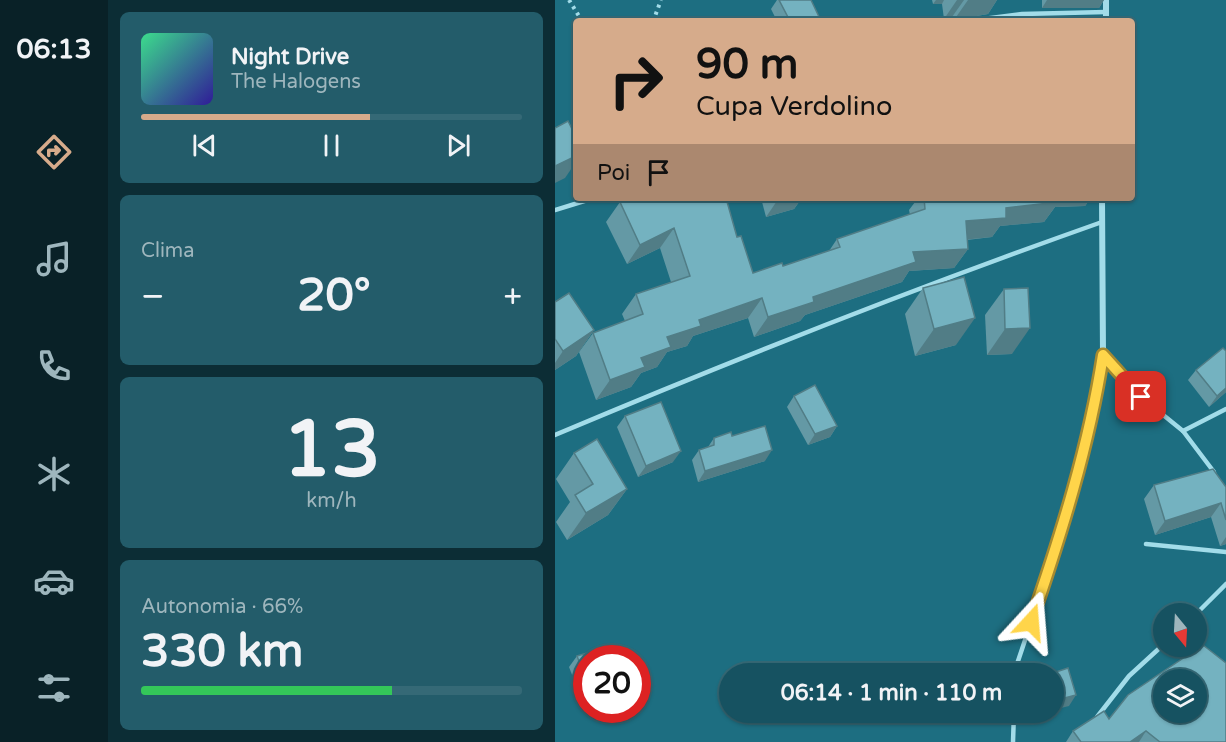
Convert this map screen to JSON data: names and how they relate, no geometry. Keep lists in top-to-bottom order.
{
  "north": "bottom",
  "page": {
    "tabs": "06:13",
    "turn": ["90 m", "Cupa Verdolino"],
    "song": ["Night Drive", "The Halogens"],
    "then": "Poi",
    "tile": [
      "Clima",
      ["13", "km/h"],
      ["Autonomia · 66%", "330 km"]
    ],
    "heat": ["−", "20°", "+"],
    "limit": "20",
    "trip": "06:14 · 1 min · 110 m"
  }
}
